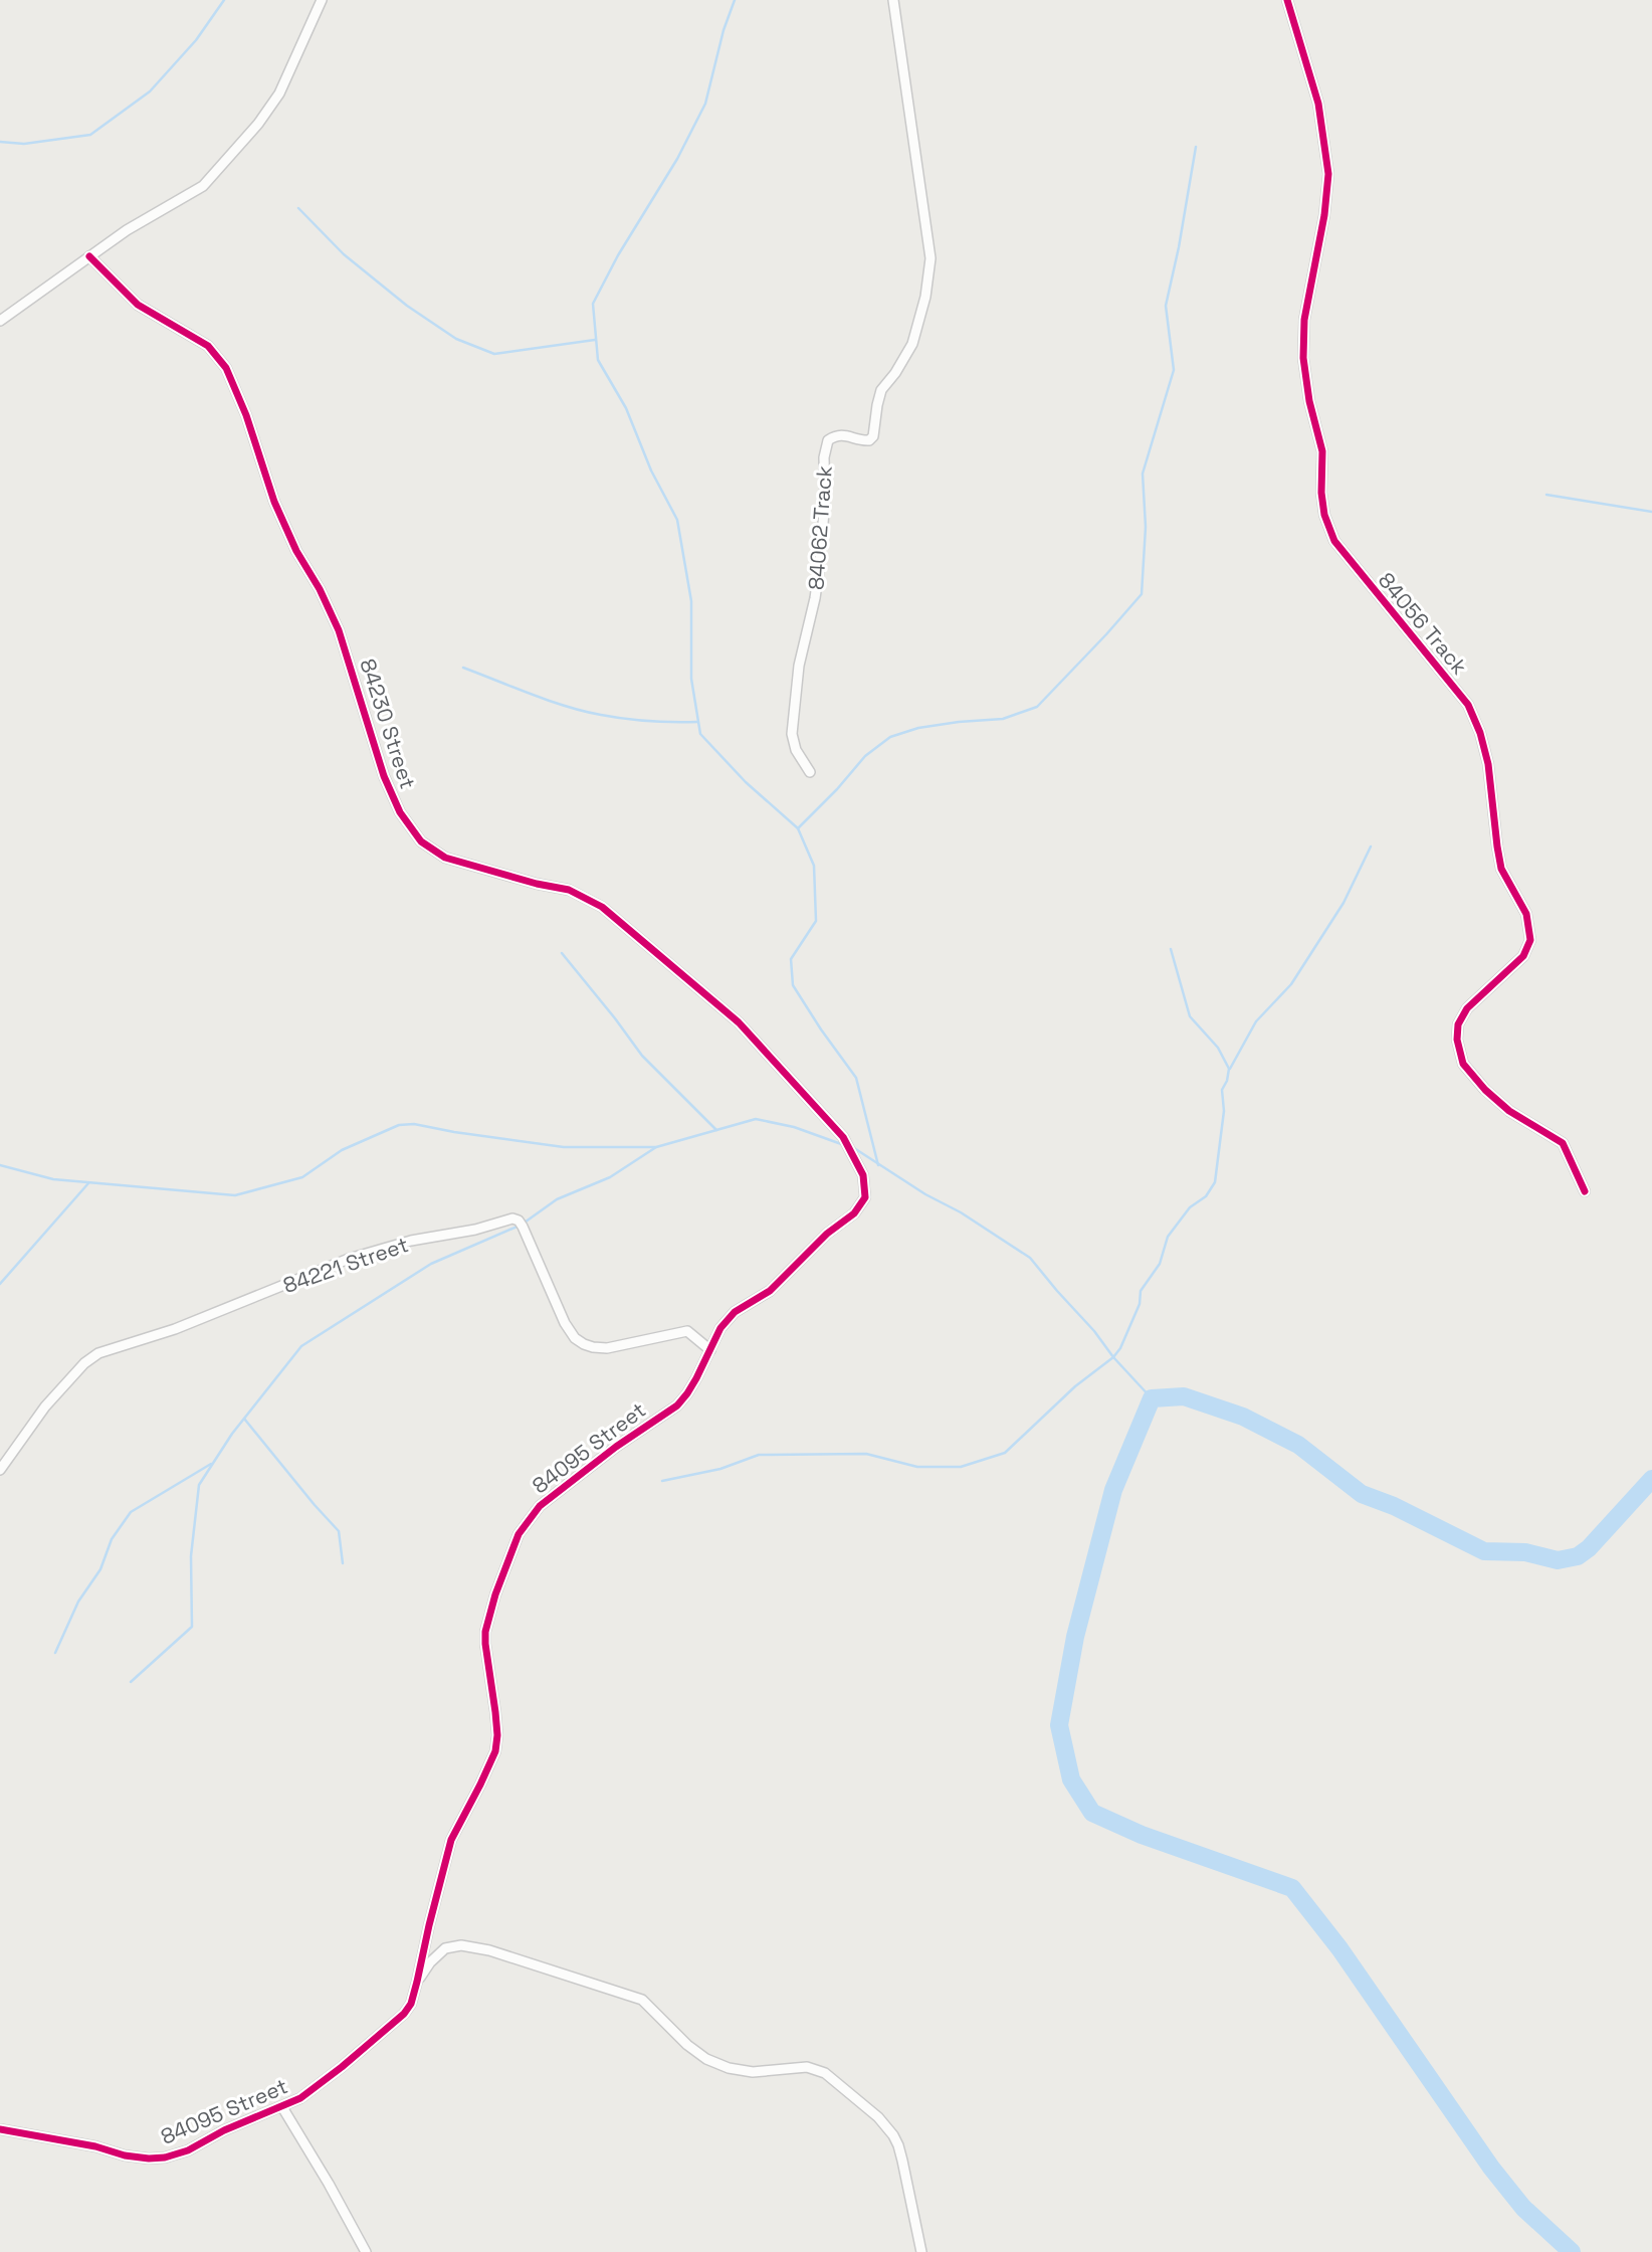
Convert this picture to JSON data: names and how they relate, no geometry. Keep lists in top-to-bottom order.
{
  "streets": {
    "street": [
      "84062 Track",
      "84056 Track",
      "84230 Street",
      "84221 Street",
      "84095 Street"
    ]
  },
  "crossings": [
    ["84230 Street", "84095 Street"],
    ["84221 Street", "84095 Street"]
  ]
}
